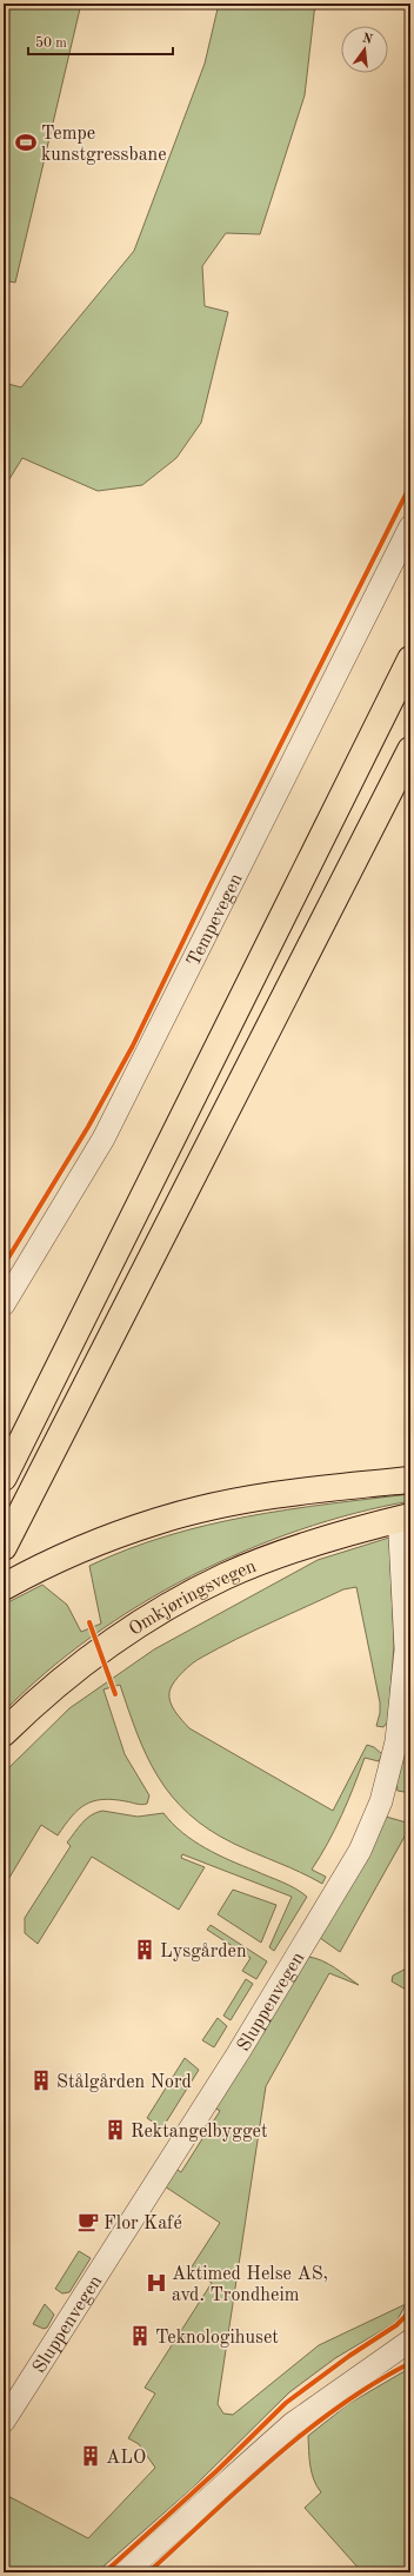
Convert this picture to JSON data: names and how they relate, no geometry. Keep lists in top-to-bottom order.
{
  "streets": {
    "main road": ["Omkjøringsvegen"],
    "street": ["Tempevegen", "Sluppenvegen"]
  },
  "crossings": [
    ["Omkjøringsvegen", "Sluppenvegen"]
  ],
  "places": {
    "sports": ["Tempe kunstgressbane"],
    "building": [
      "Lysgården",
      "Stålgården Nord",
      "Rektangelbygget",
      "Teknologihuset",
      "ALO"
    ],
    "cafe": ["Flor Kafé"],
    "hospital": ["Aktimed Helse AS, avd. Trondheim"]
  },
  "scale_bar": "50 m",
  "north": "top"
}
